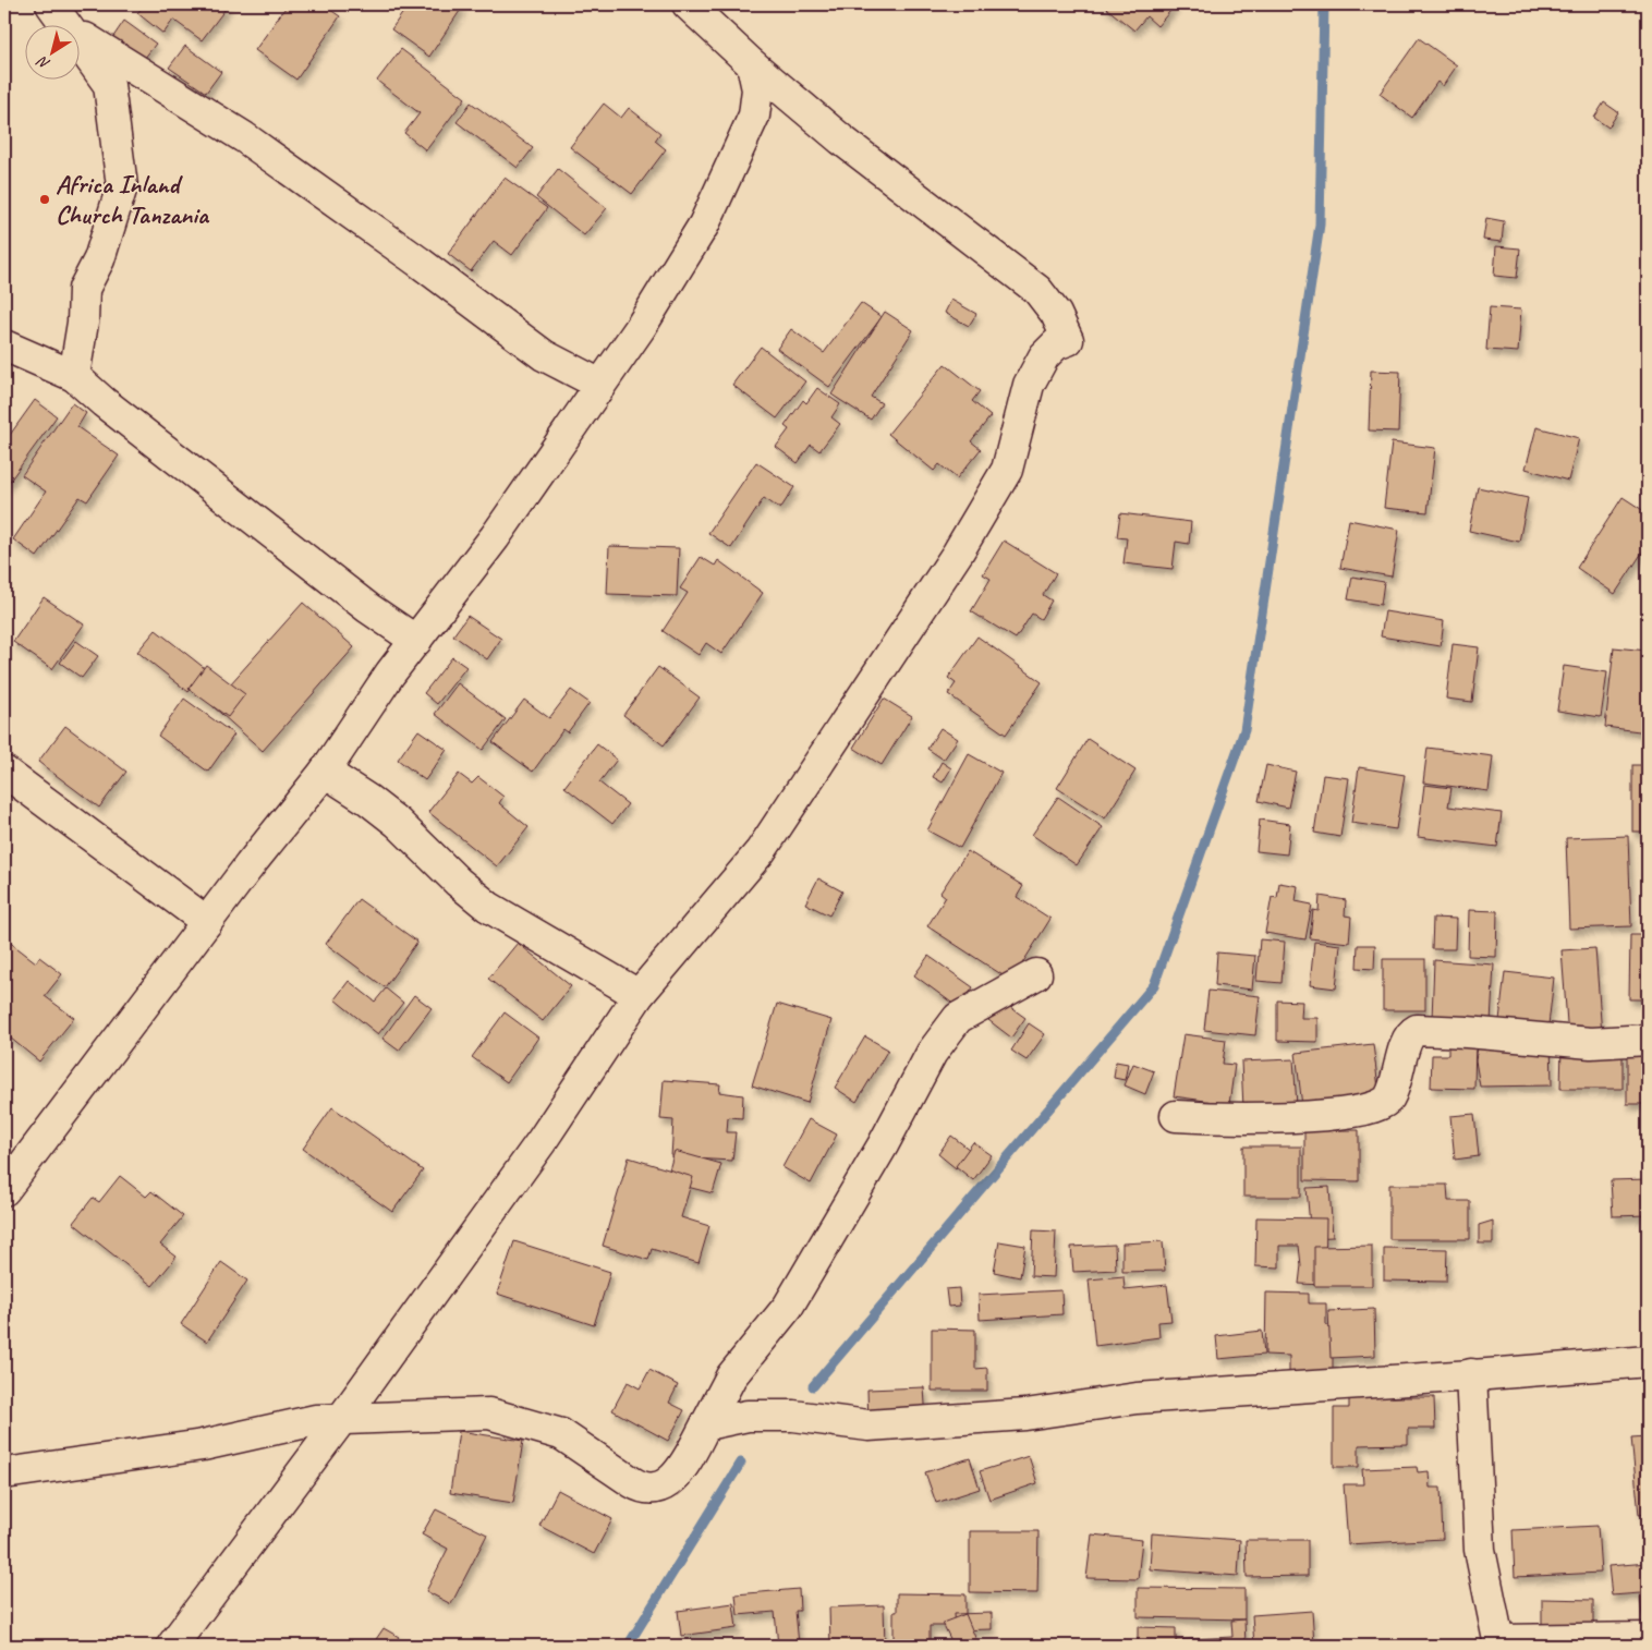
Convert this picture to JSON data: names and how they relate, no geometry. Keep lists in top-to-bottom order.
{
  "places": ["Africa Inland Church Tanzania"],
  "north": "bottom left"
}
